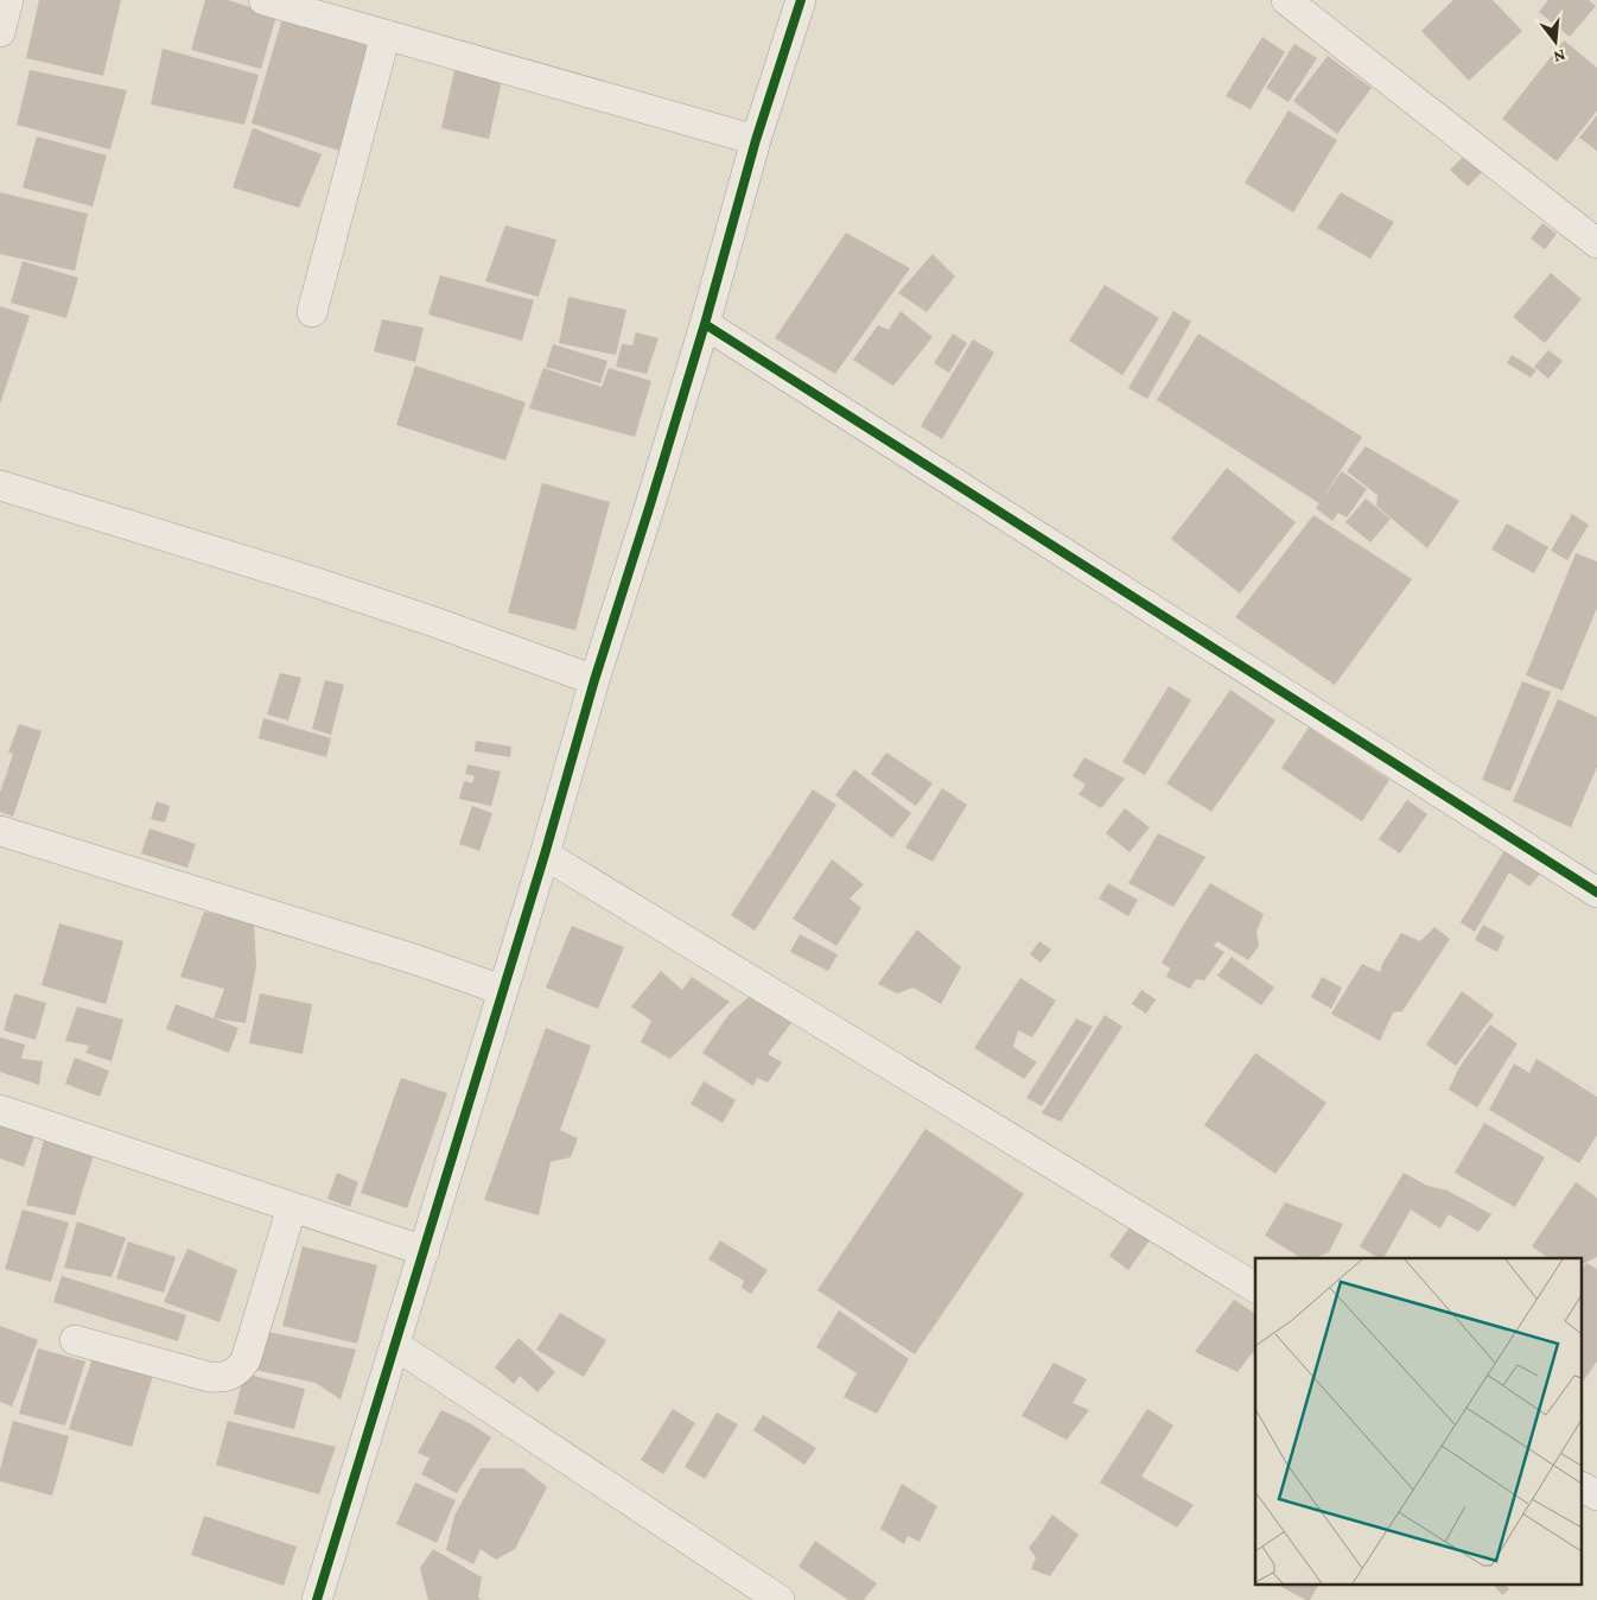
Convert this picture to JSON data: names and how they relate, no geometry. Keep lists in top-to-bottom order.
{
  "north": "bottom"
}
